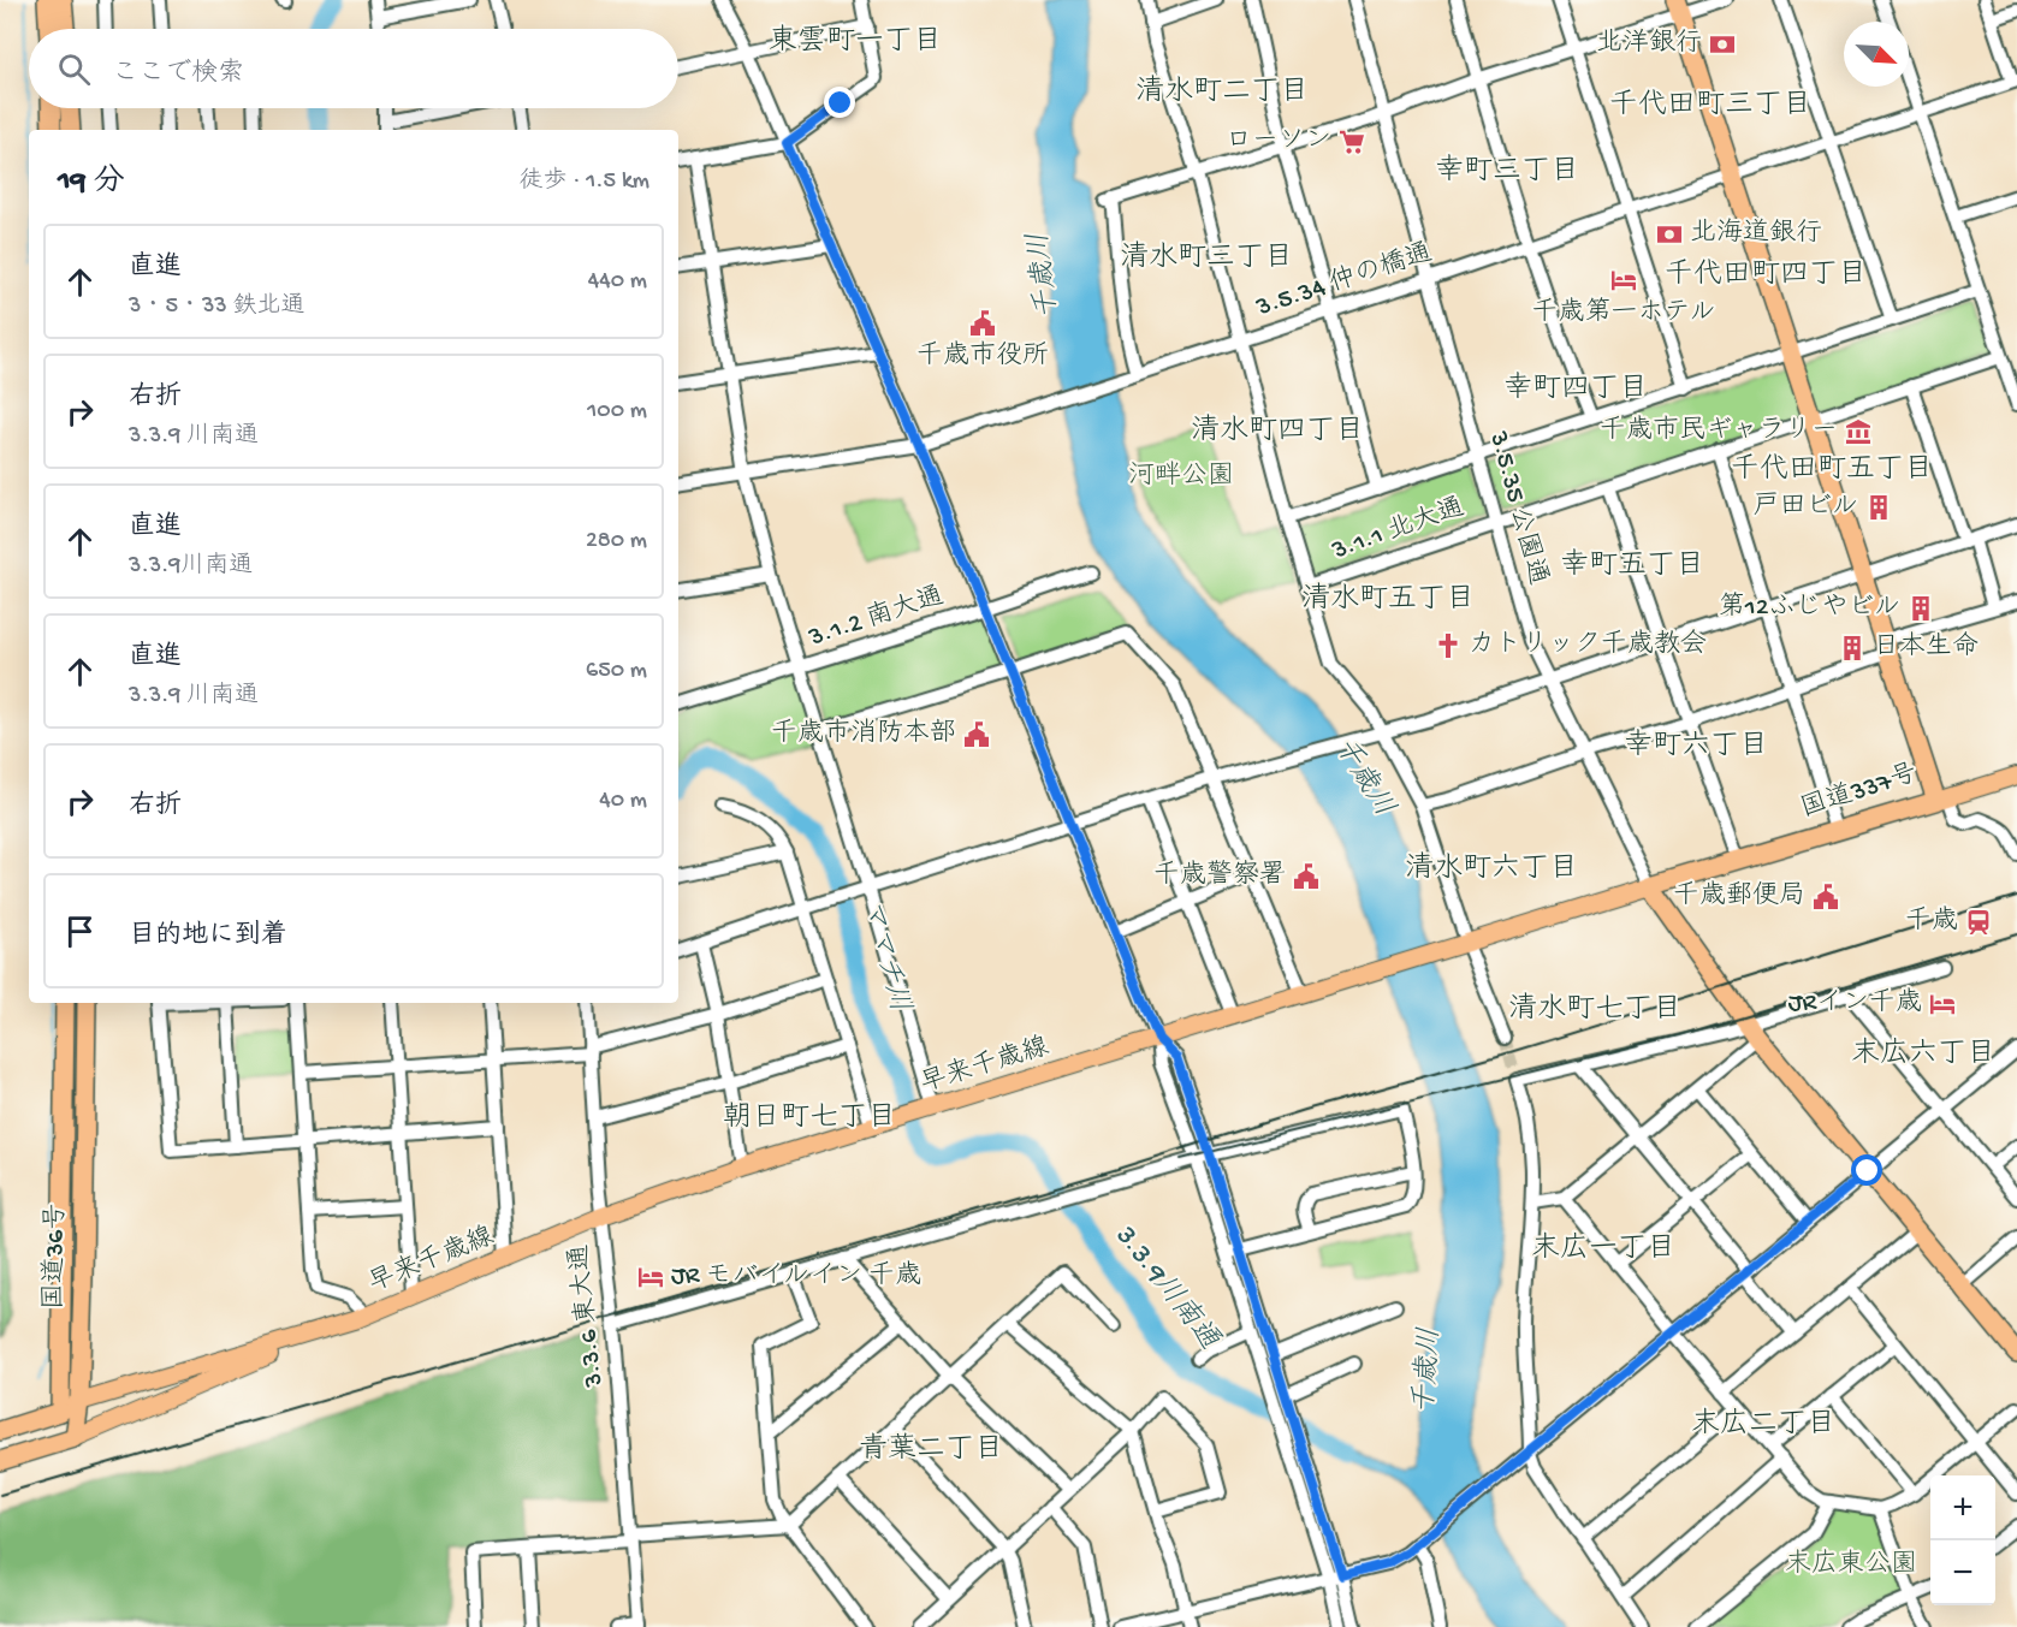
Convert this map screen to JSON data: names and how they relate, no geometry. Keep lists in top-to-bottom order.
{
  "streets": {
    "highway": ["国道337号", "国道36号"],
    "main road": ["早来千歳線"],
    "street": [
      "3.5.34 仲の橋通",
      "3.5.35 公園通",
      "3.1.1 北大通",
      "3.1.2 南大通",
      "3.3.6 東大通"
    ]
  },
  "crossings": [
    ["3.5.34 仲の橋通", "3.5.35 公園通"],
    ["3.5.34 仲の橋通", "国道337号"],
    ["3.5.35 公園通", "3.1.1 北大通"],
    ["3.5.35 公園通", "国道337号"],
    ["3.5.35 公園通", "早来千歳線"],
    ["3.1.1 北大通", "国道337号"],
    ["国道337号", "早来千歳線"],
    ["早来千歳線", "国道36号"],
    ["早来千歳線", "3.3.6 東大通"]
  ],
  "districts": [
    "東雲町一丁目",
    "清水町二丁目",
    "千代田町三丁目",
    "幸町三丁目",
    "清水町三丁目",
    "千代田町四丁目",
    "幸町四丁目",
    "清水町四丁目",
    "千代田町五丁目",
    "幸町五丁目",
    "清水町五丁目",
    "幸町六丁目",
    "清水町六丁目",
    "清水町七丁目",
    "末広六丁目",
    "朝日町七丁目",
    "末広一丁目",
    "末広二丁目",
    "青葉二丁目"
  ],
  "water": ["千歳川", "ママチ川", "3.3.9川南通"],
  "parks": ["河畔公園", "末広東公園"],
  "places": {
    "bank": ["北洋銀行", "北海道銀行"],
    "supermarket": ["ローソン"],
    "hotel": ["千歳第一ホテル", "JRイン千歳", "JR モバイルイン 千歳"],
    "public building": [
      "千歳市役所",
      "千歳市消防本部",
      "千歳警察署",
      "千歳郵便局"
    ],
    "museum": ["千歳市民ギャラリー"],
    "building": ["戸田ビル", "第12ふじやビル", "日本生命"],
    "church": ["カトリック千歳教会"],
    "station": ["千歳"]
  },
  "north": "bottom right",
  "page": {
    "search": "ここで検索",
    "heading": ["19 分", "徒歩 · 1.5 km"],
    "list": [
      ["直進", "3・5・33 鉄北通", "440 m"],
      ["右折", "3.3.9 川南通", "100 m"],
      ["直進", "3.3.9川南通", "280 m"],
      ["直進", "3.3.9 川南通", "650 m"],
      ["右折", "40 m"],
      "目的地に到着"
    ],
    "map_buttons": ["+", "−"]
  }
}
